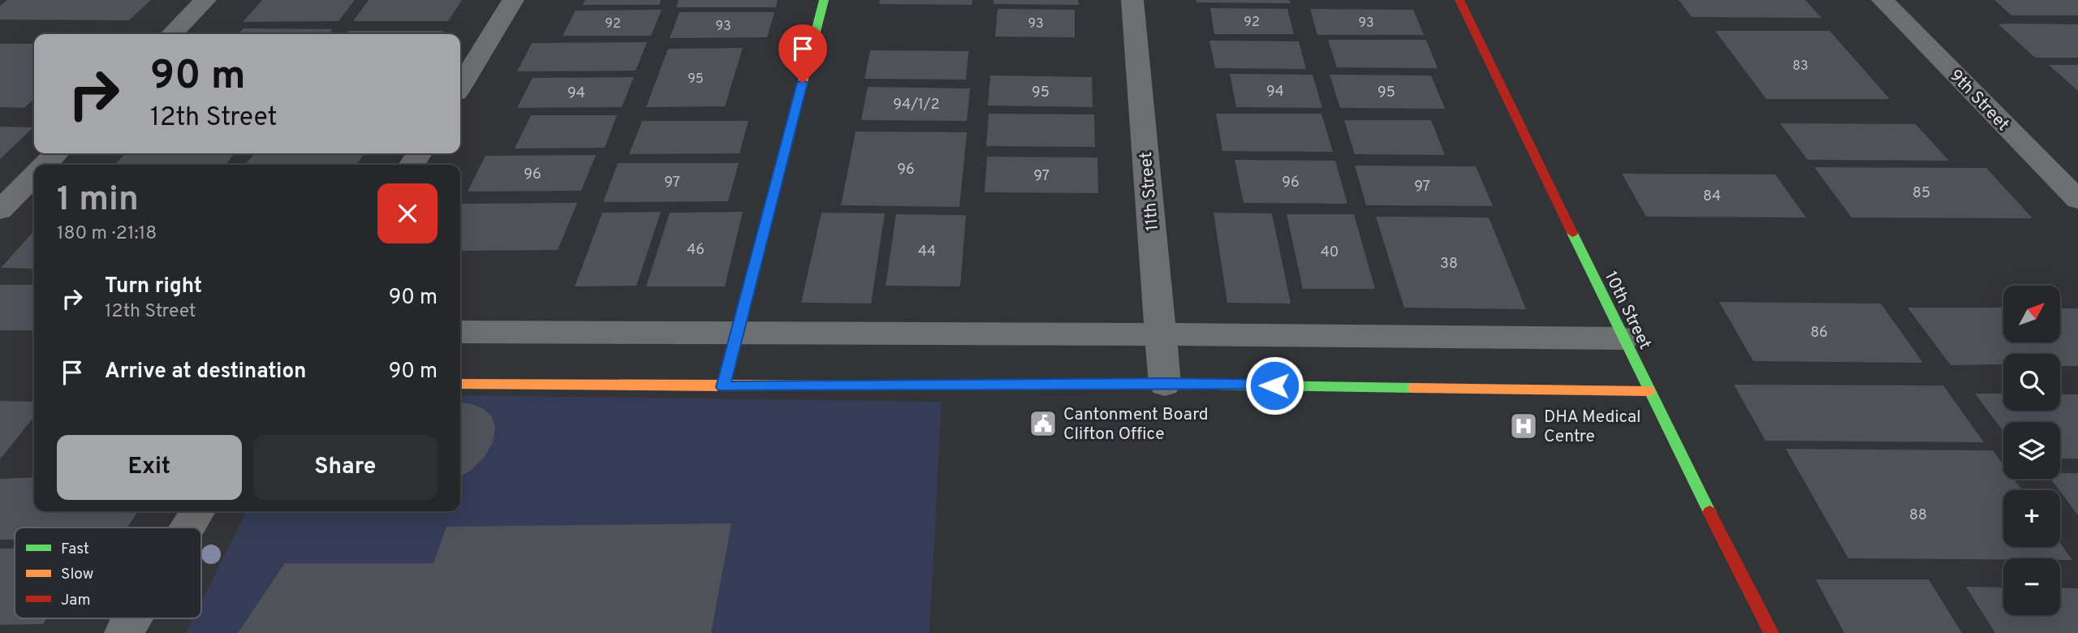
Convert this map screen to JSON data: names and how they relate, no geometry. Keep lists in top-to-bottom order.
{
  "streets": {
    "street": ["9th Street", "11th Street", "10th Street"]
  },
  "places": {
    "public building": ["Cantonment Board Clifton Office"],
    "hospital": ["DHA Medical Centre"]
  },
  "house_numbers": [
    "92",
    "93",
    "92",
    "93",
    "93",
    "83",
    "95",
    "94",
    "95",
    "95",
    "94",
    "94/1/2",
    "96",
    "96",
    "97",
    "97",
    "96",
    "97",
    "85",
    "84",
    "46",
    "44",
    "40",
    "38",
    "86",
    "88"
  ],
  "legend": ["Fast", "Slow", "Jam"],
  "north": "top right",
  "page": {
    "turn": ["90 m", "12th Street"],
    "heading": ["1 min", "180 m · 21:18"],
    "list": [
      {
        "name": "Turn right",
        "note": "12th Street",
        "value": "90 m"
      },
      {
        "name": "Arrive at destination",
        "value": "90 m"
      }
    ],
    "map_buttons": ["+", "−"],
    "buttons": ["Exit", "Share"]
  }
}
